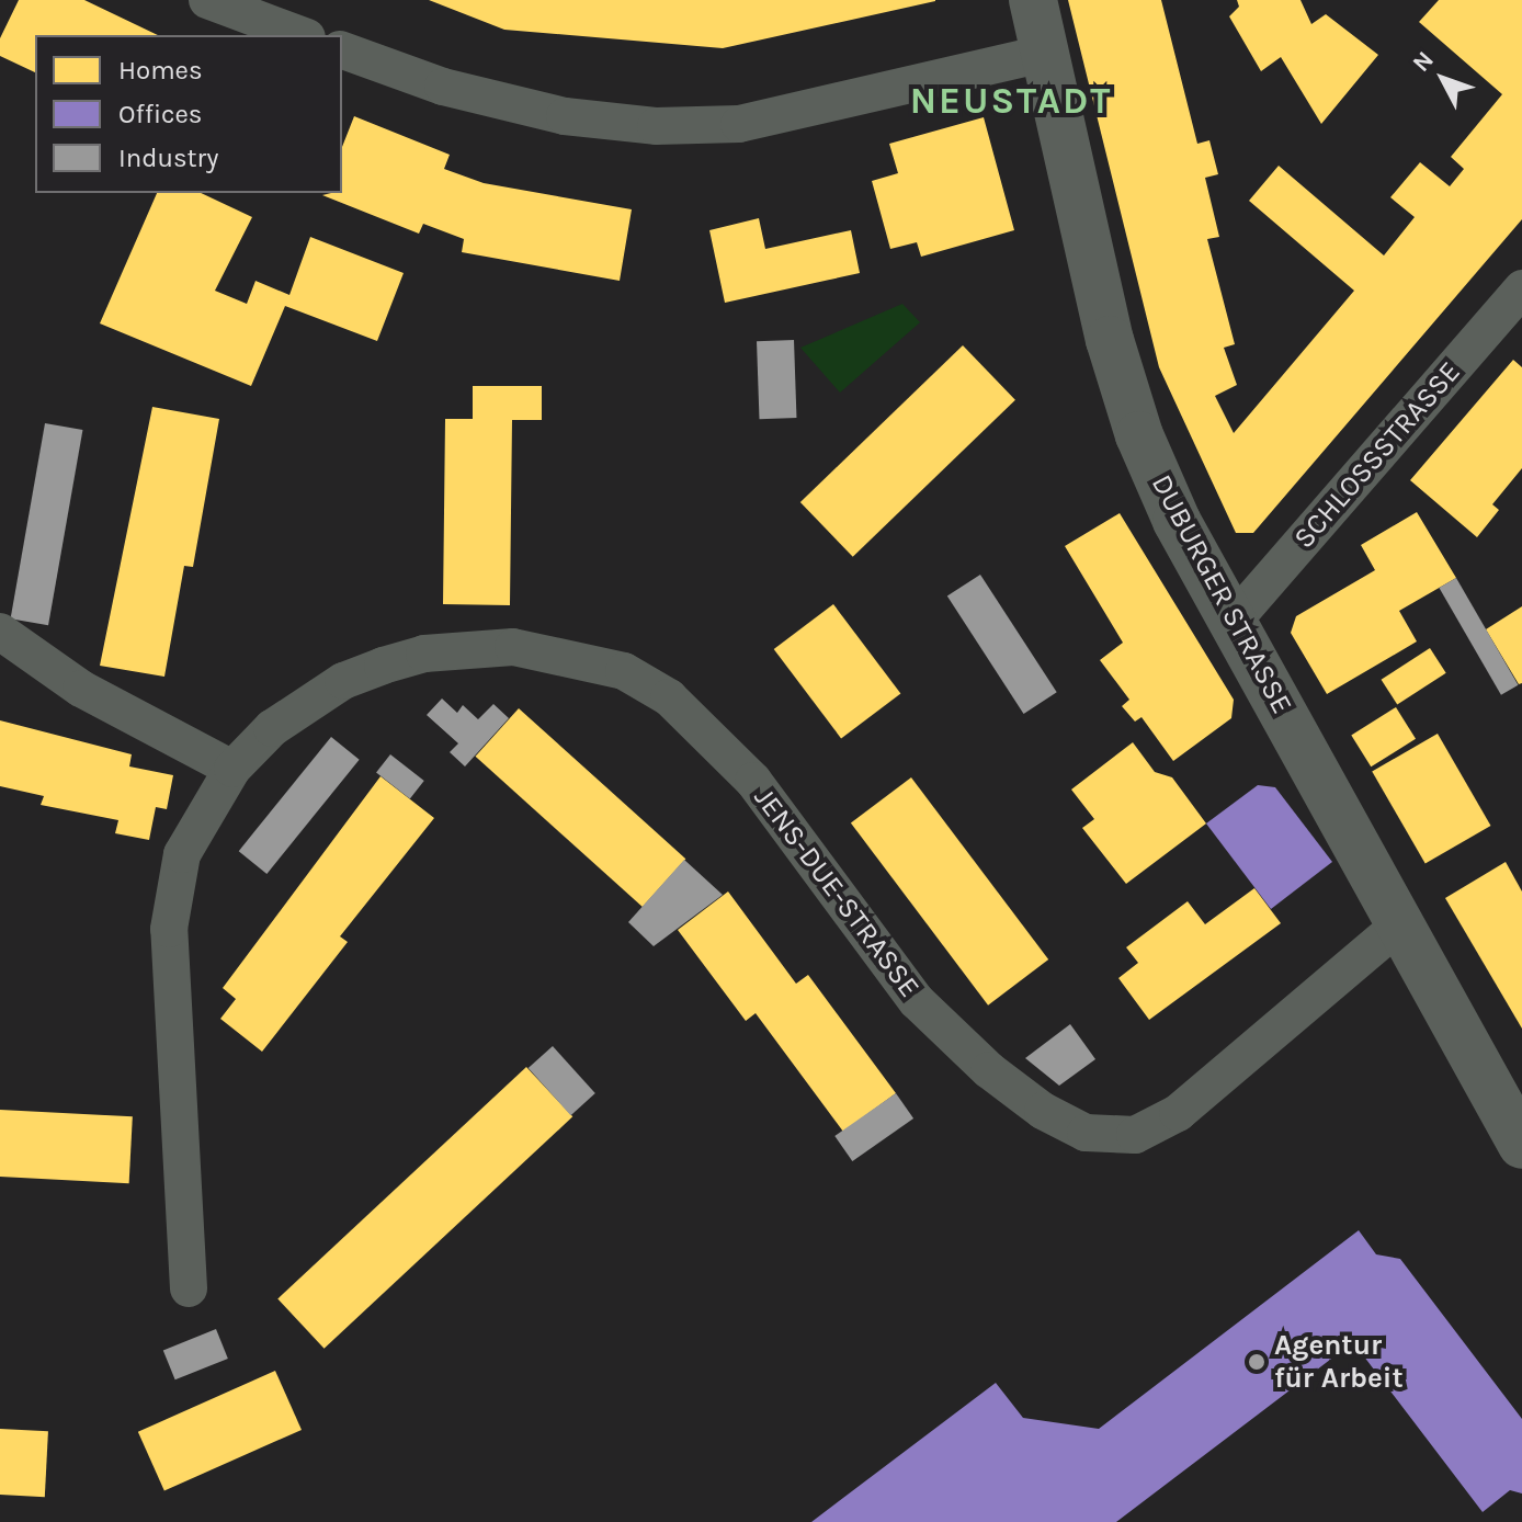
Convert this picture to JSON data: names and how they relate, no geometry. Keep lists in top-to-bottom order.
{
  "streets": {
    "street": ["SCHLOSSSTRASSE", "DUBURGER STRASSE", "JENS-DUE-STRASSE"]
  },
  "crossings": [
    ["SCHLOSSSTRASSE", "DUBURGER STRASSE"],
    ["DUBURGER STRASSE", "JENS-DUE-STRASSE"]
  ],
  "districts": ["NEUSTADT"],
  "places": ["Agentur für Arbeit"],
  "legend": ["Homes", "Offices", "Industry"],
  "north": "top left"
}
